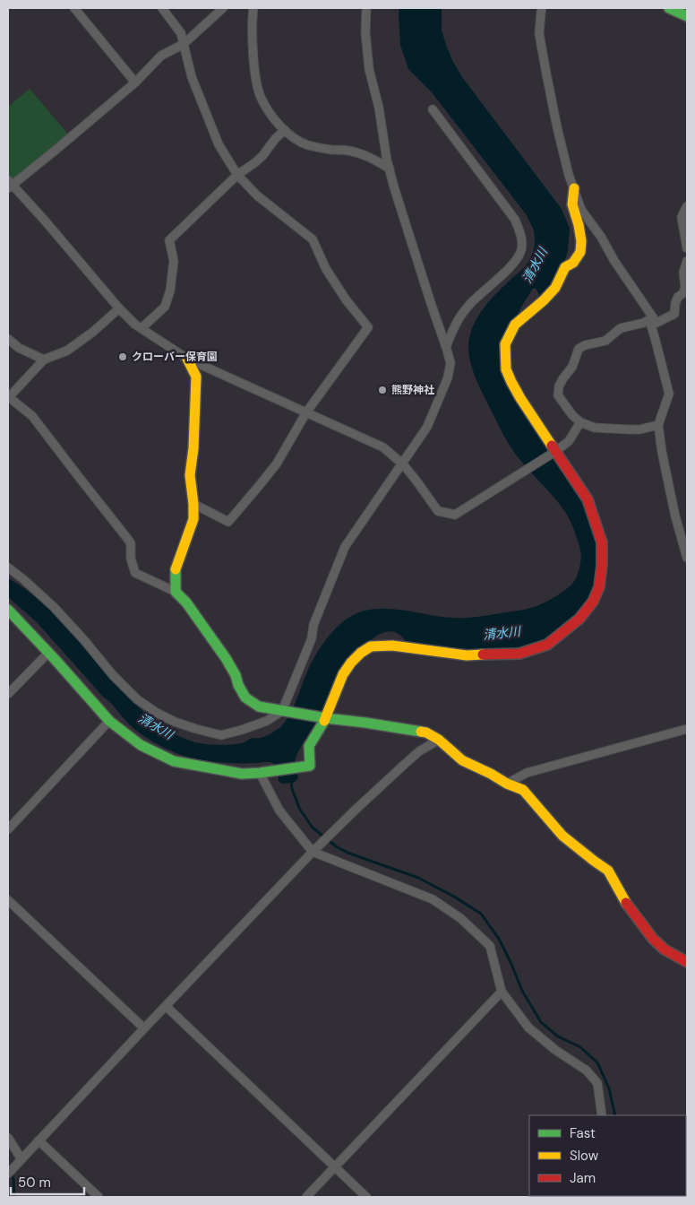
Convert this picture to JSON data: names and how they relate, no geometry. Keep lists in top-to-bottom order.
{
  "water": ["清水川"],
  "places": ["クローバー保育園", "熊野神社"],
  "legend": ["Fast", "Slow", "Jam"],
  "scale_bar": "50 m"
}
